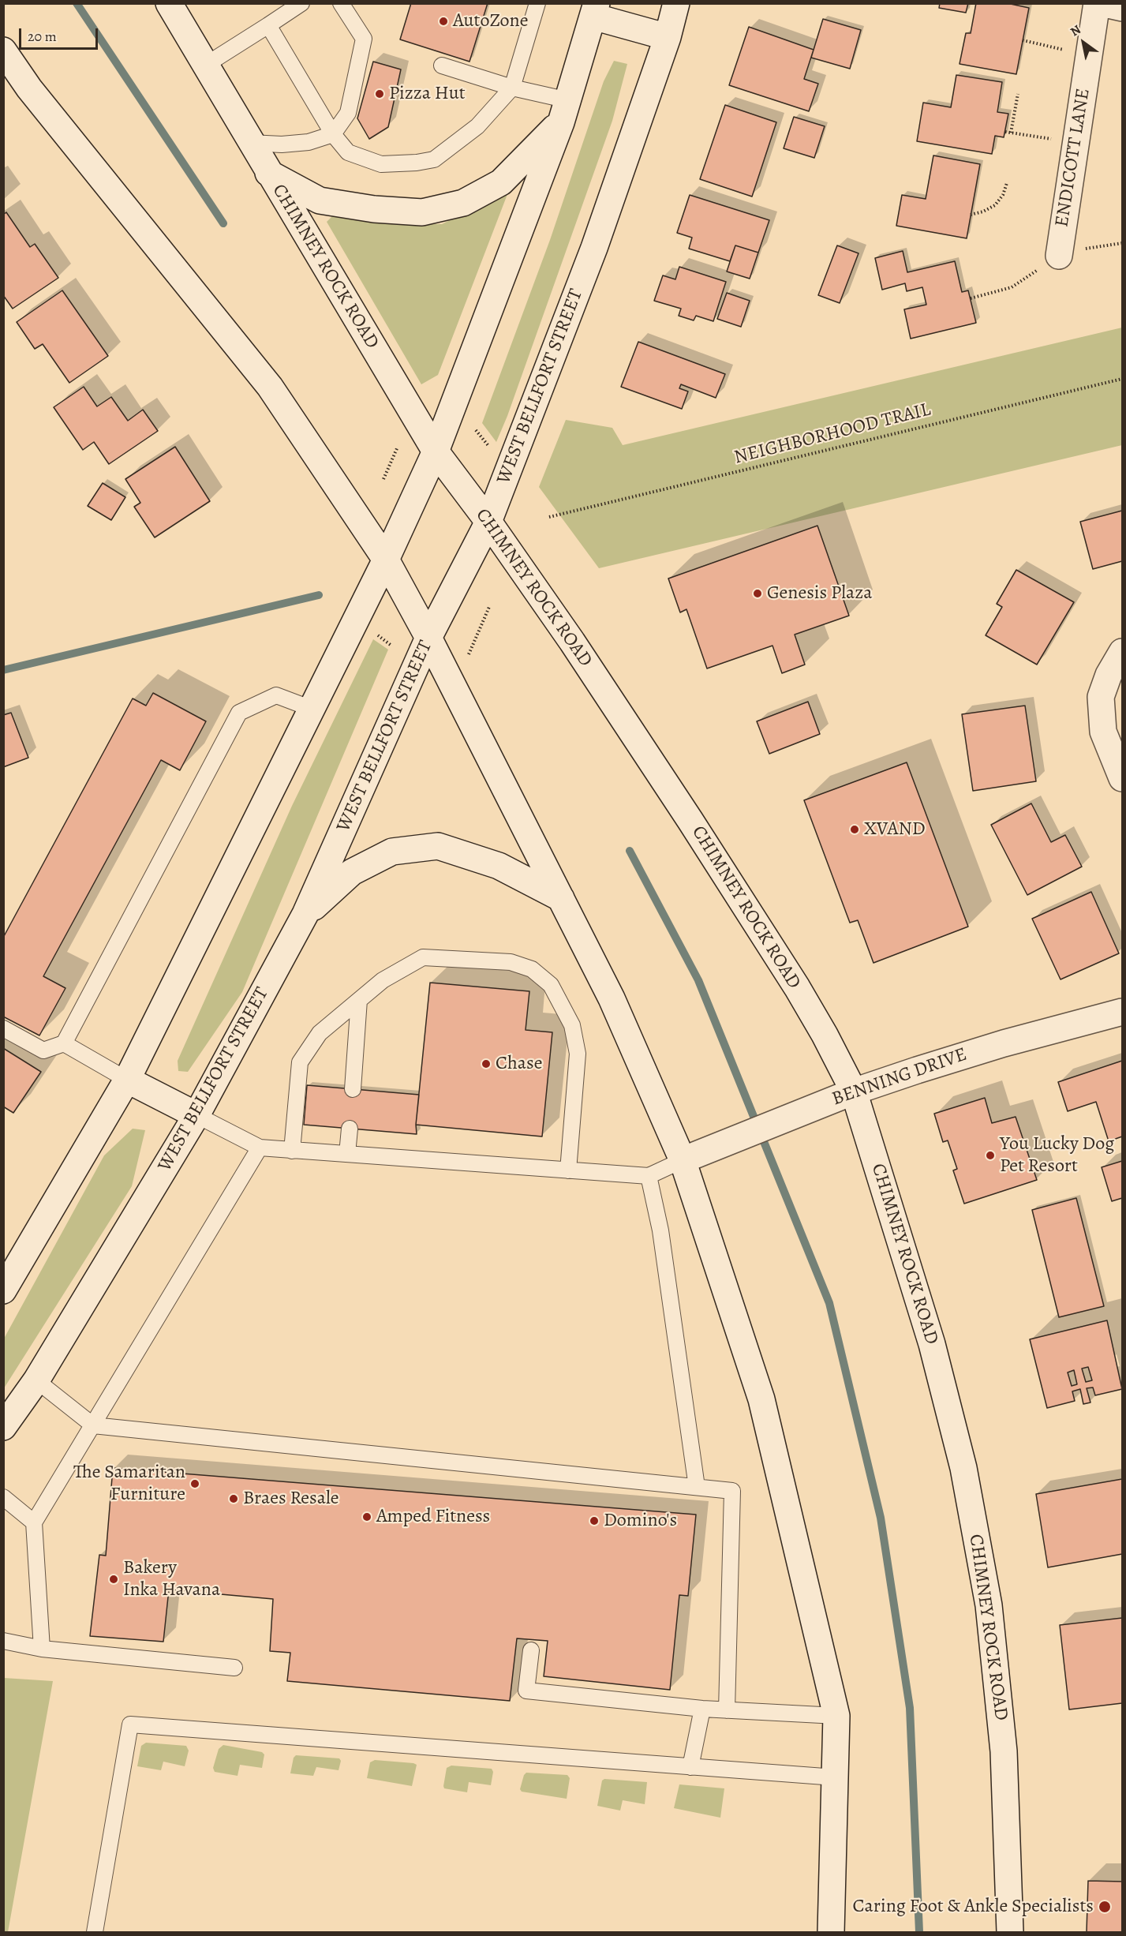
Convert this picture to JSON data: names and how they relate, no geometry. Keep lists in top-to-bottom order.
{
  "streets": {
    "main road": [
      "ENDICOTT LANE",
      "CHIMNEY ROCK ROAD",
      "WEST BELLFORT STREET",
      "BENNING DRIVE"
    ],
    "path": ["NEIGHBORHOOD TRAIL"]
  },
  "crossings": [
    ["CHIMNEY ROCK ROAD", "WEST BELLFORT STREET"],
    ["CHIMNEY ROCK ROAD", "BENNING DRIVE"]
  ],
  "places": [
    "AutoZone",
    "Pizza Hut",
    "Genesis Plaza",
    "XVAND",
    "Chase",
    "You Lucky Dog Pet Resort",
    "The Samaritan Furniture",
    "Braes Resale",
    "Amped Fitness",
    "Domino's",
    "Bakery Inka Havana",
    "Caring Foot & Ankle Specialists"
  ],
  "scale_bar": "20 m",
  "north": "top left"
}
